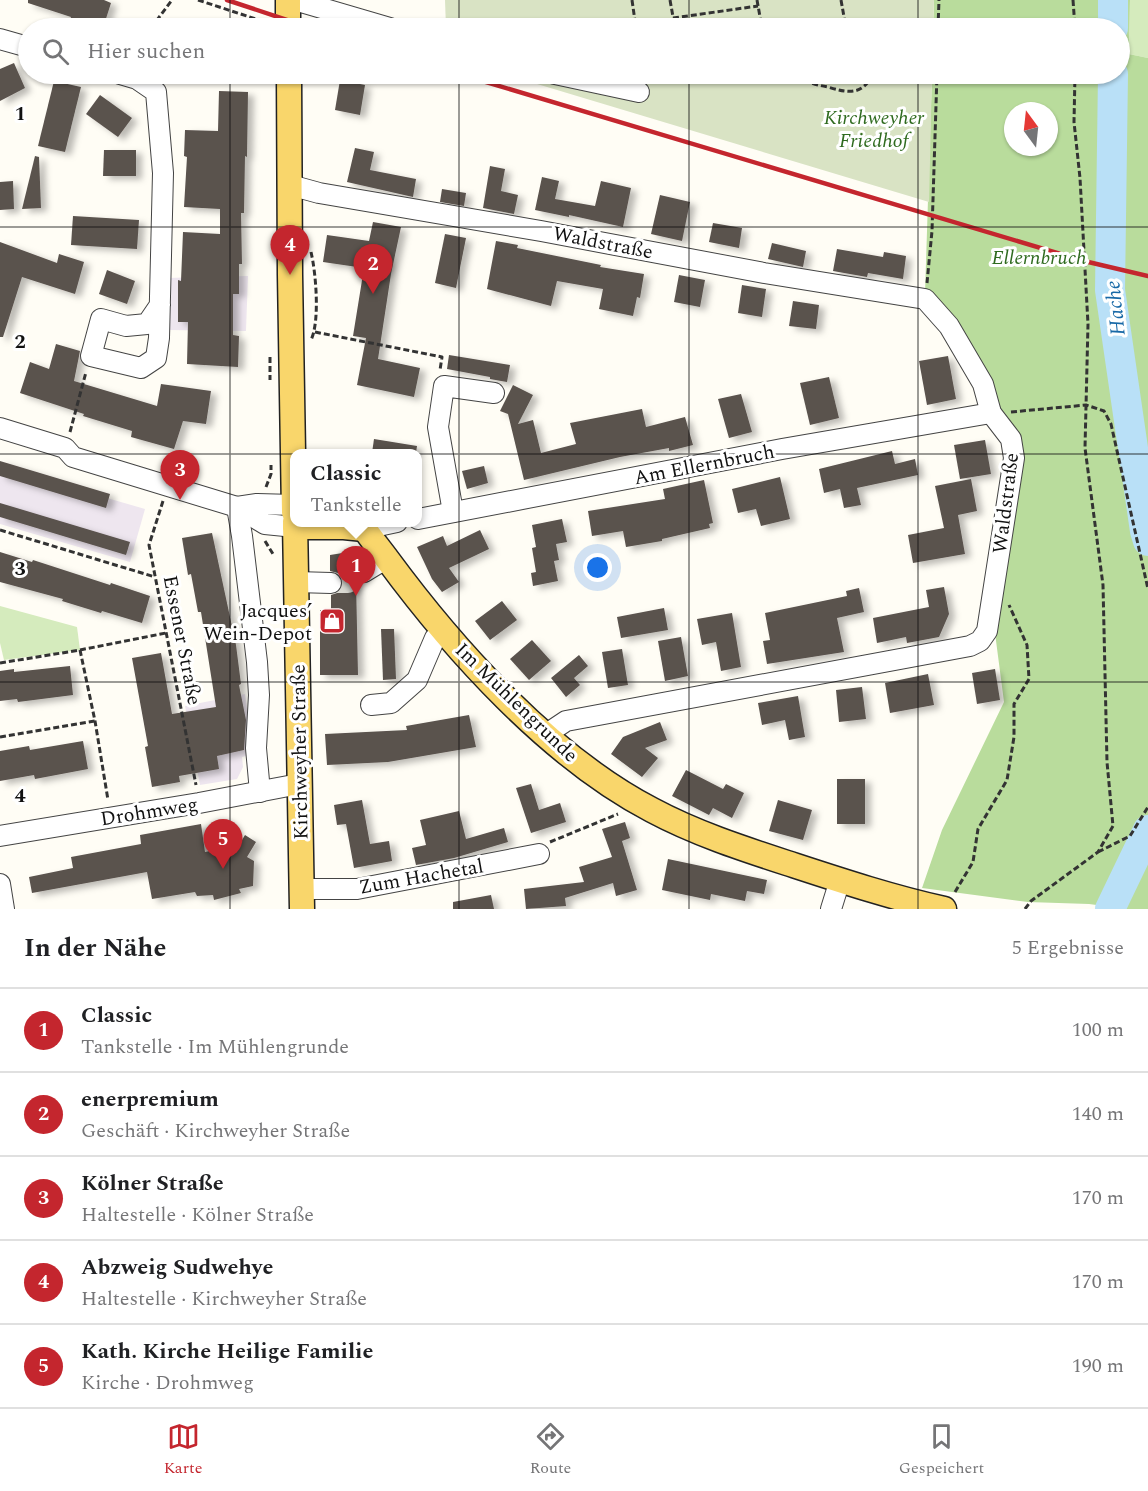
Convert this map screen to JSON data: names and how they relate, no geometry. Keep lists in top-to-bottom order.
{
  "streets": {
    "main road": ["Im Mühlengrunde", "Kirchweyher Straße"],
    "street": [
      "Waldstraße",
      "Am Ellernbruch",
      "Drohmweg",
      "Zum Hachetal"
    ],
    "path": ["Essener Straße"]
  },
  "crossings": [
    ["Waldstraße", "Am Ellernbruch"],
    ["Waldstraße", "Im Mühlengrunde"],
    ["Waldstraße", "Kirchweyher Straße"],
    ["Essener Straße", "Drohmweg"],
    ["Kirchweyher Straße", "Drohmweg"],
    ["Kirchweyher Straße", "Zum Hachetal"]
  ],
  "water": ["Hache"],
  "parks": ["Kirchweyher Friedhof", "Ellernbruch"],
  "places": {
    "shop": ["Jacques’ Wein-Depot"]
  },
  "north": "top",
  "page": {
    "search": "Hier suchen",
    "pins": [
      "4",
      "2",
      "3",
      "1",
      "5"
    ],
    "popup": ["Classic", "Tankstelle"],
    "heading": ["In der Nähe", "5 Ergebnisse"],
    "list": [
      {
        "mark": "1",
        "name": "Classic",
        "note": "Tankstelle · Im Mühlengrunde",
        "value": "100 m"
      },
      {
        "mark": "2",
        "name": "enerpremium",
        "note": "Geschäft · Kirchweyher Straße",
        "value": "140 m"
      },
      {
        "mark": "3",
        "name": "Kölner Straße",
        "note": "Haltestelle · Kölner Straße",
        "value": "170 m"
      },
      {
        "mark": "4",
        "name": "Abzweig Sudwehye",
        "note": "Haltestelle · Kirchweyher Straße",
        "value": "170 m"
      },
      {
        "mark": "5",
        "name": "Kath. Kirche Heilige Familie",
        "note": "Kirche · Drohmweg",
        "value": "190 m"
      }
    ],
    "nav": ["Karte", "Route", "Gespeichert"]
  },
  "grid": {
    "rows": [
      "1",
      "2",
      "3",
      "4"
    ]
  }
}
